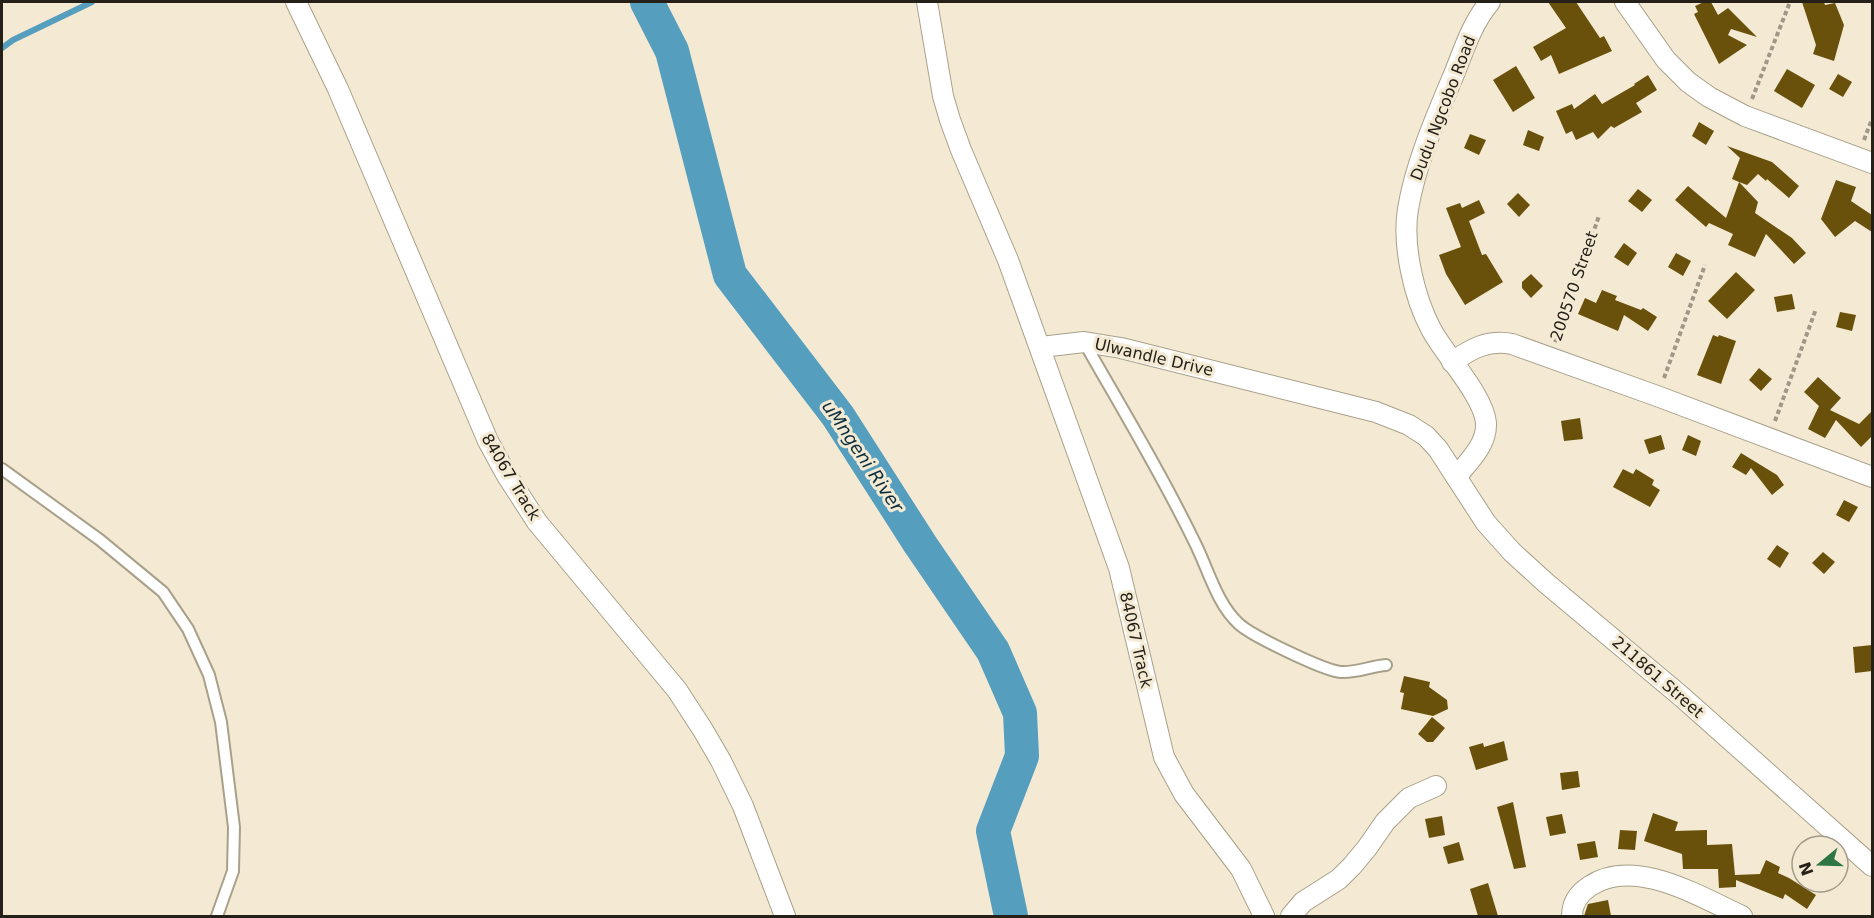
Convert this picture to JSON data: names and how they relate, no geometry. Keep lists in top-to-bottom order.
{
  "streets": {
    "street": [
      "Dudu Ngcobo Road",
      "200570 Street",
      "Ulwandle Drive",
      "84067 Track",
      "211861 Street"
    ]
  },
  "crossings": [
    ["Dudu Ngcobo Road", "200570 Street"],
    ["Dudu Ngcobo Road", "Ulwandle Drive"],
    ["Dudu Ngcobo Road", "211861 Street"],
    ["Ulwandle Drive", "84067 Track"],
    ["Ulwandle Drive", "211861 Street"]
  ],
  "water": ["uMngeni River"],
  "north": "left"
}
